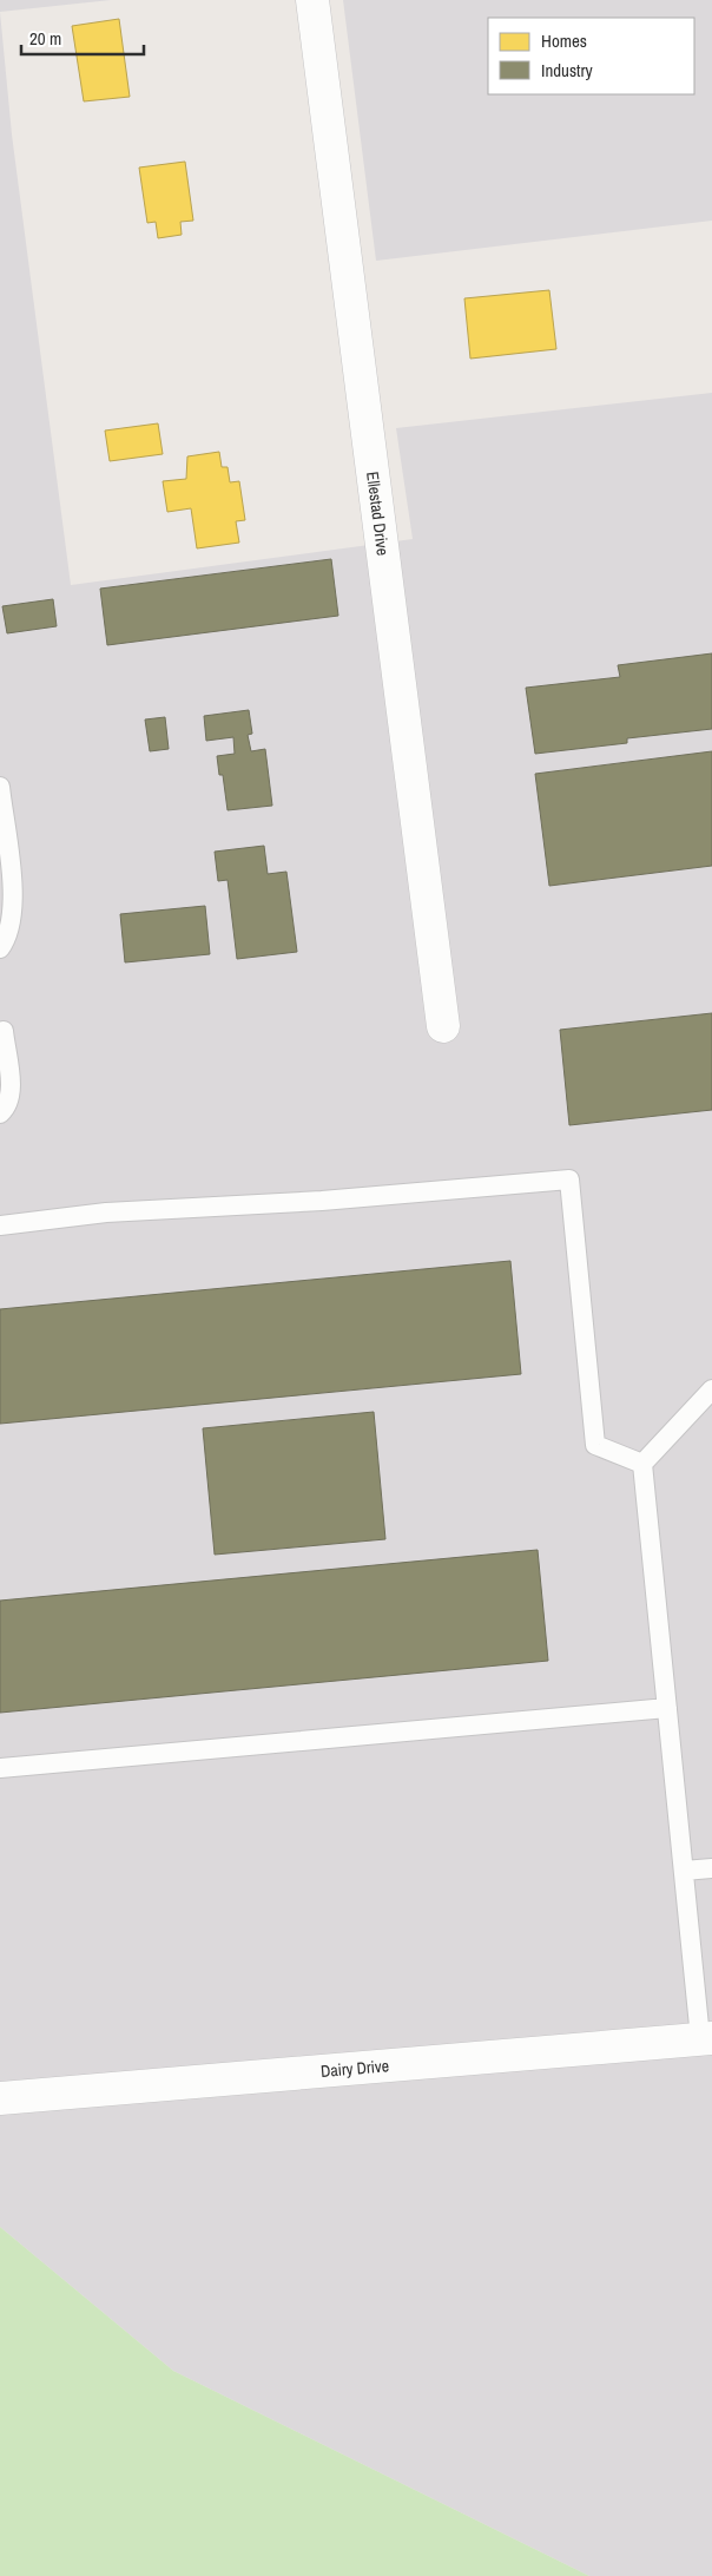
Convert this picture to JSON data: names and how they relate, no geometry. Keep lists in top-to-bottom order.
{
  "streets": {
    "street": ["Ellestad Drive", "Dairy Drive"]
  },
  "legend": ["Homes", "Industry"],
  "scale_bar": "20 m"
}
